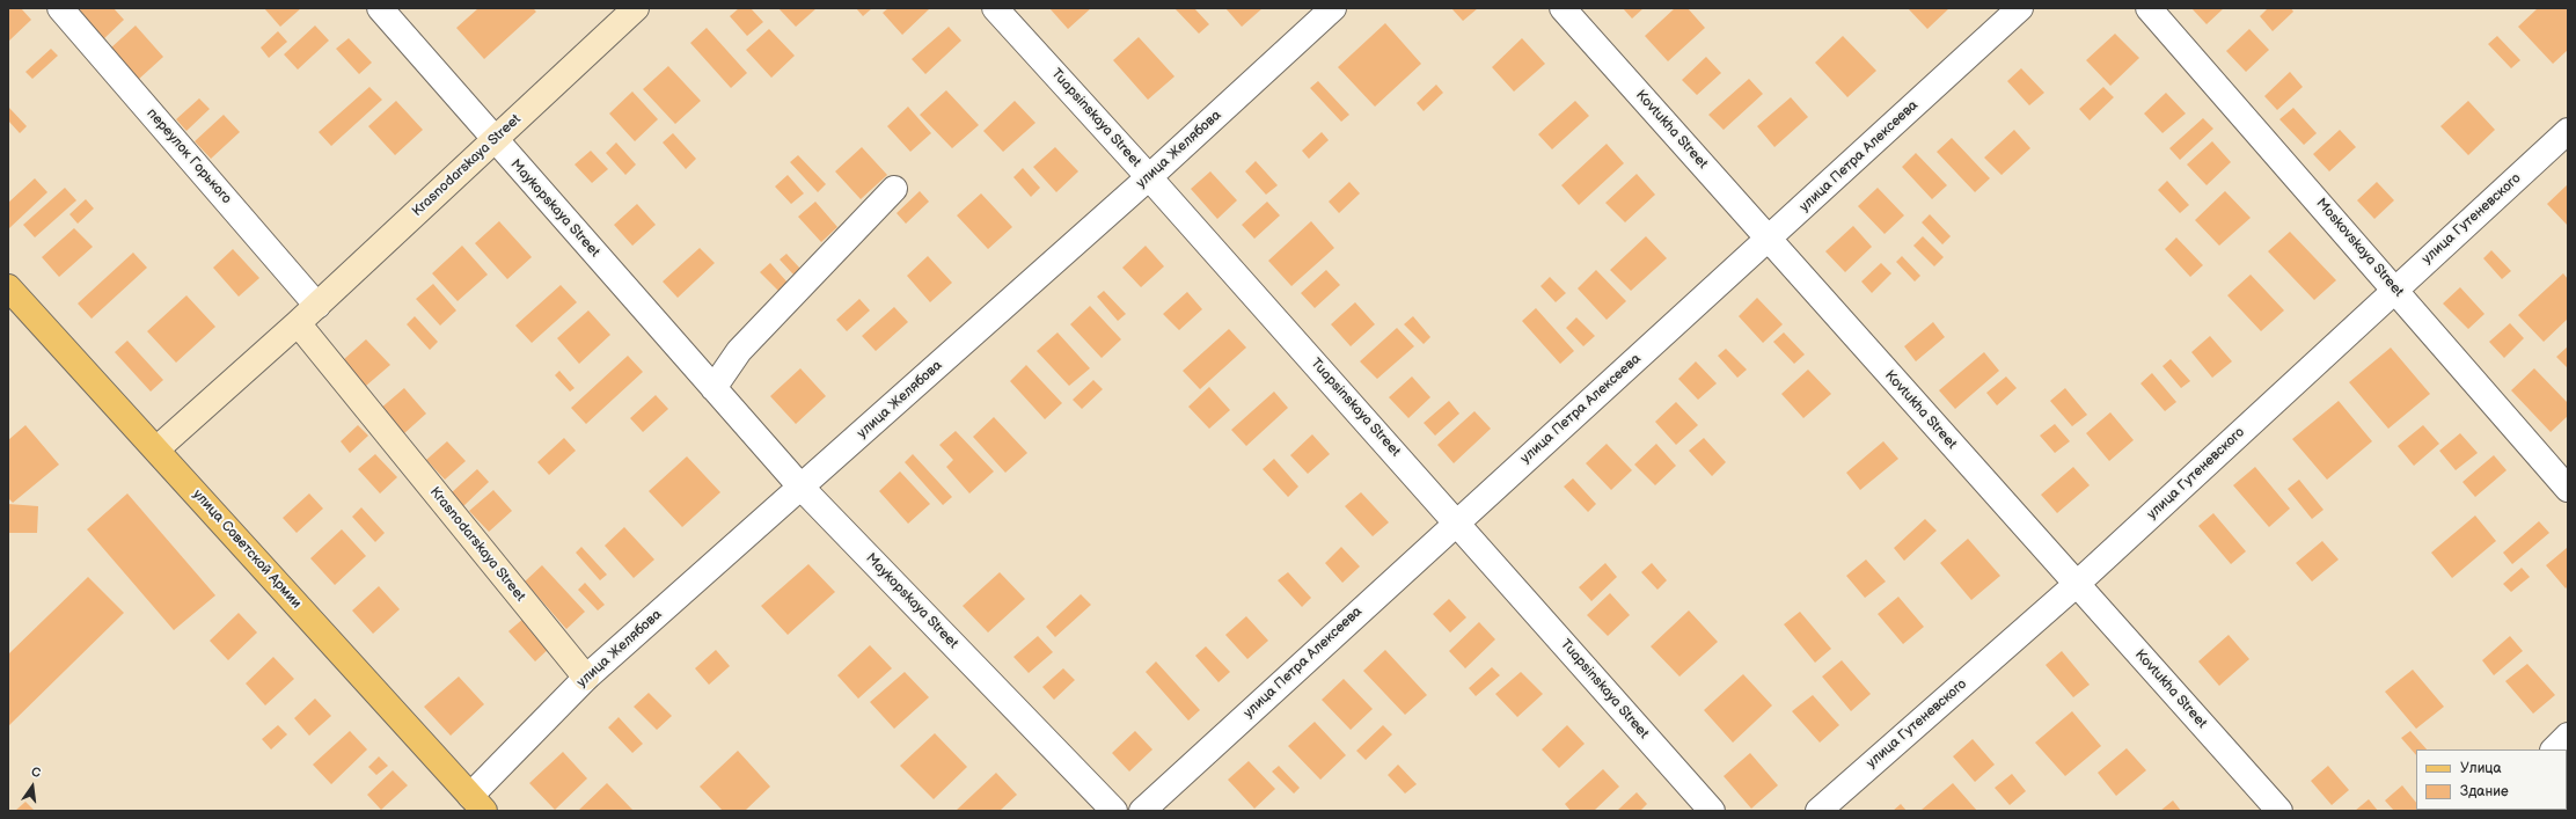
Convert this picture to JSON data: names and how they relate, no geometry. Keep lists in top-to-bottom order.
{
  "streets": {
    "main road": ["Krasnodarskaya Street", "улица Советской Армии"],
    "street": [
      "Tuapsinskaya Street",
      "Kovtukha Street",
      "улица Желябова",
      "переулок Горького",
      "улица Петра Алексеева",
      "Maykopskaya Street",
      "улица Гутеневского",
      "Moskovskaya Street"
    ]
  },
  "crossings": [
    ["Tuapsinskaya Street", "улица Желябова"],
    ["Tuapsinskaya Street", "улица Петра Алексеева"],
    ["Kovtukha Street", "улица Петра Алексеева"],
    ["Kovtukha Street", "улица Гутеневского"],
    ["улица Желябова", "Krasnodarskaya Street"],
    ["улица Желябова", "Maykopskaya Street"],
    ["улица Желябова", "улица Советской Армии"],
    ["переулок Горького", "Krasnodarskaya Street"],
    ["Krasnodarskaya Street", "Maykopskaya Street"],
    ["Krasnodarskaya Street", "улица Советской Армии"],
    ["улица Гутеневского", "Moskovskaya Street"]
  ],
  "legend": ["Улица", "Здание"],
  "north": "top"
}
